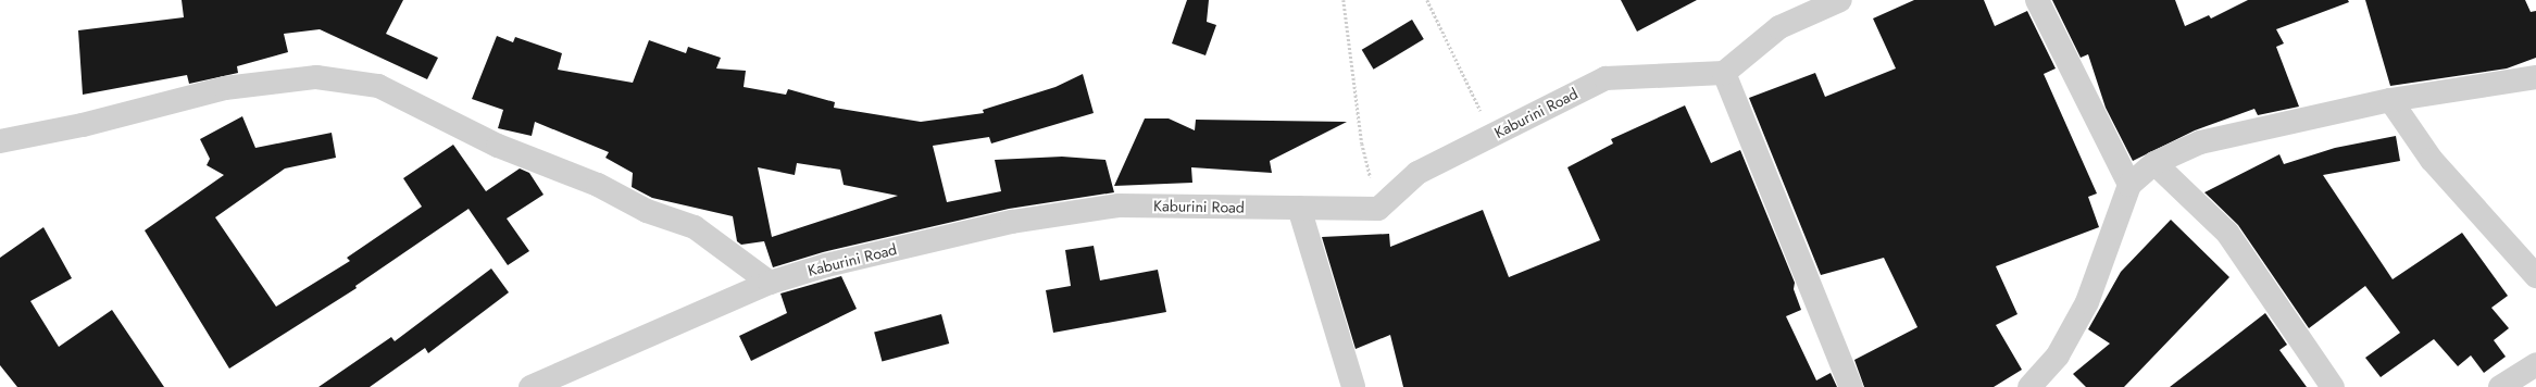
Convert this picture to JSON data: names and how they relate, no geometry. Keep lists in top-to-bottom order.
{
  "streets": {
    "street": ["Kaburini Road"]
  }
}
